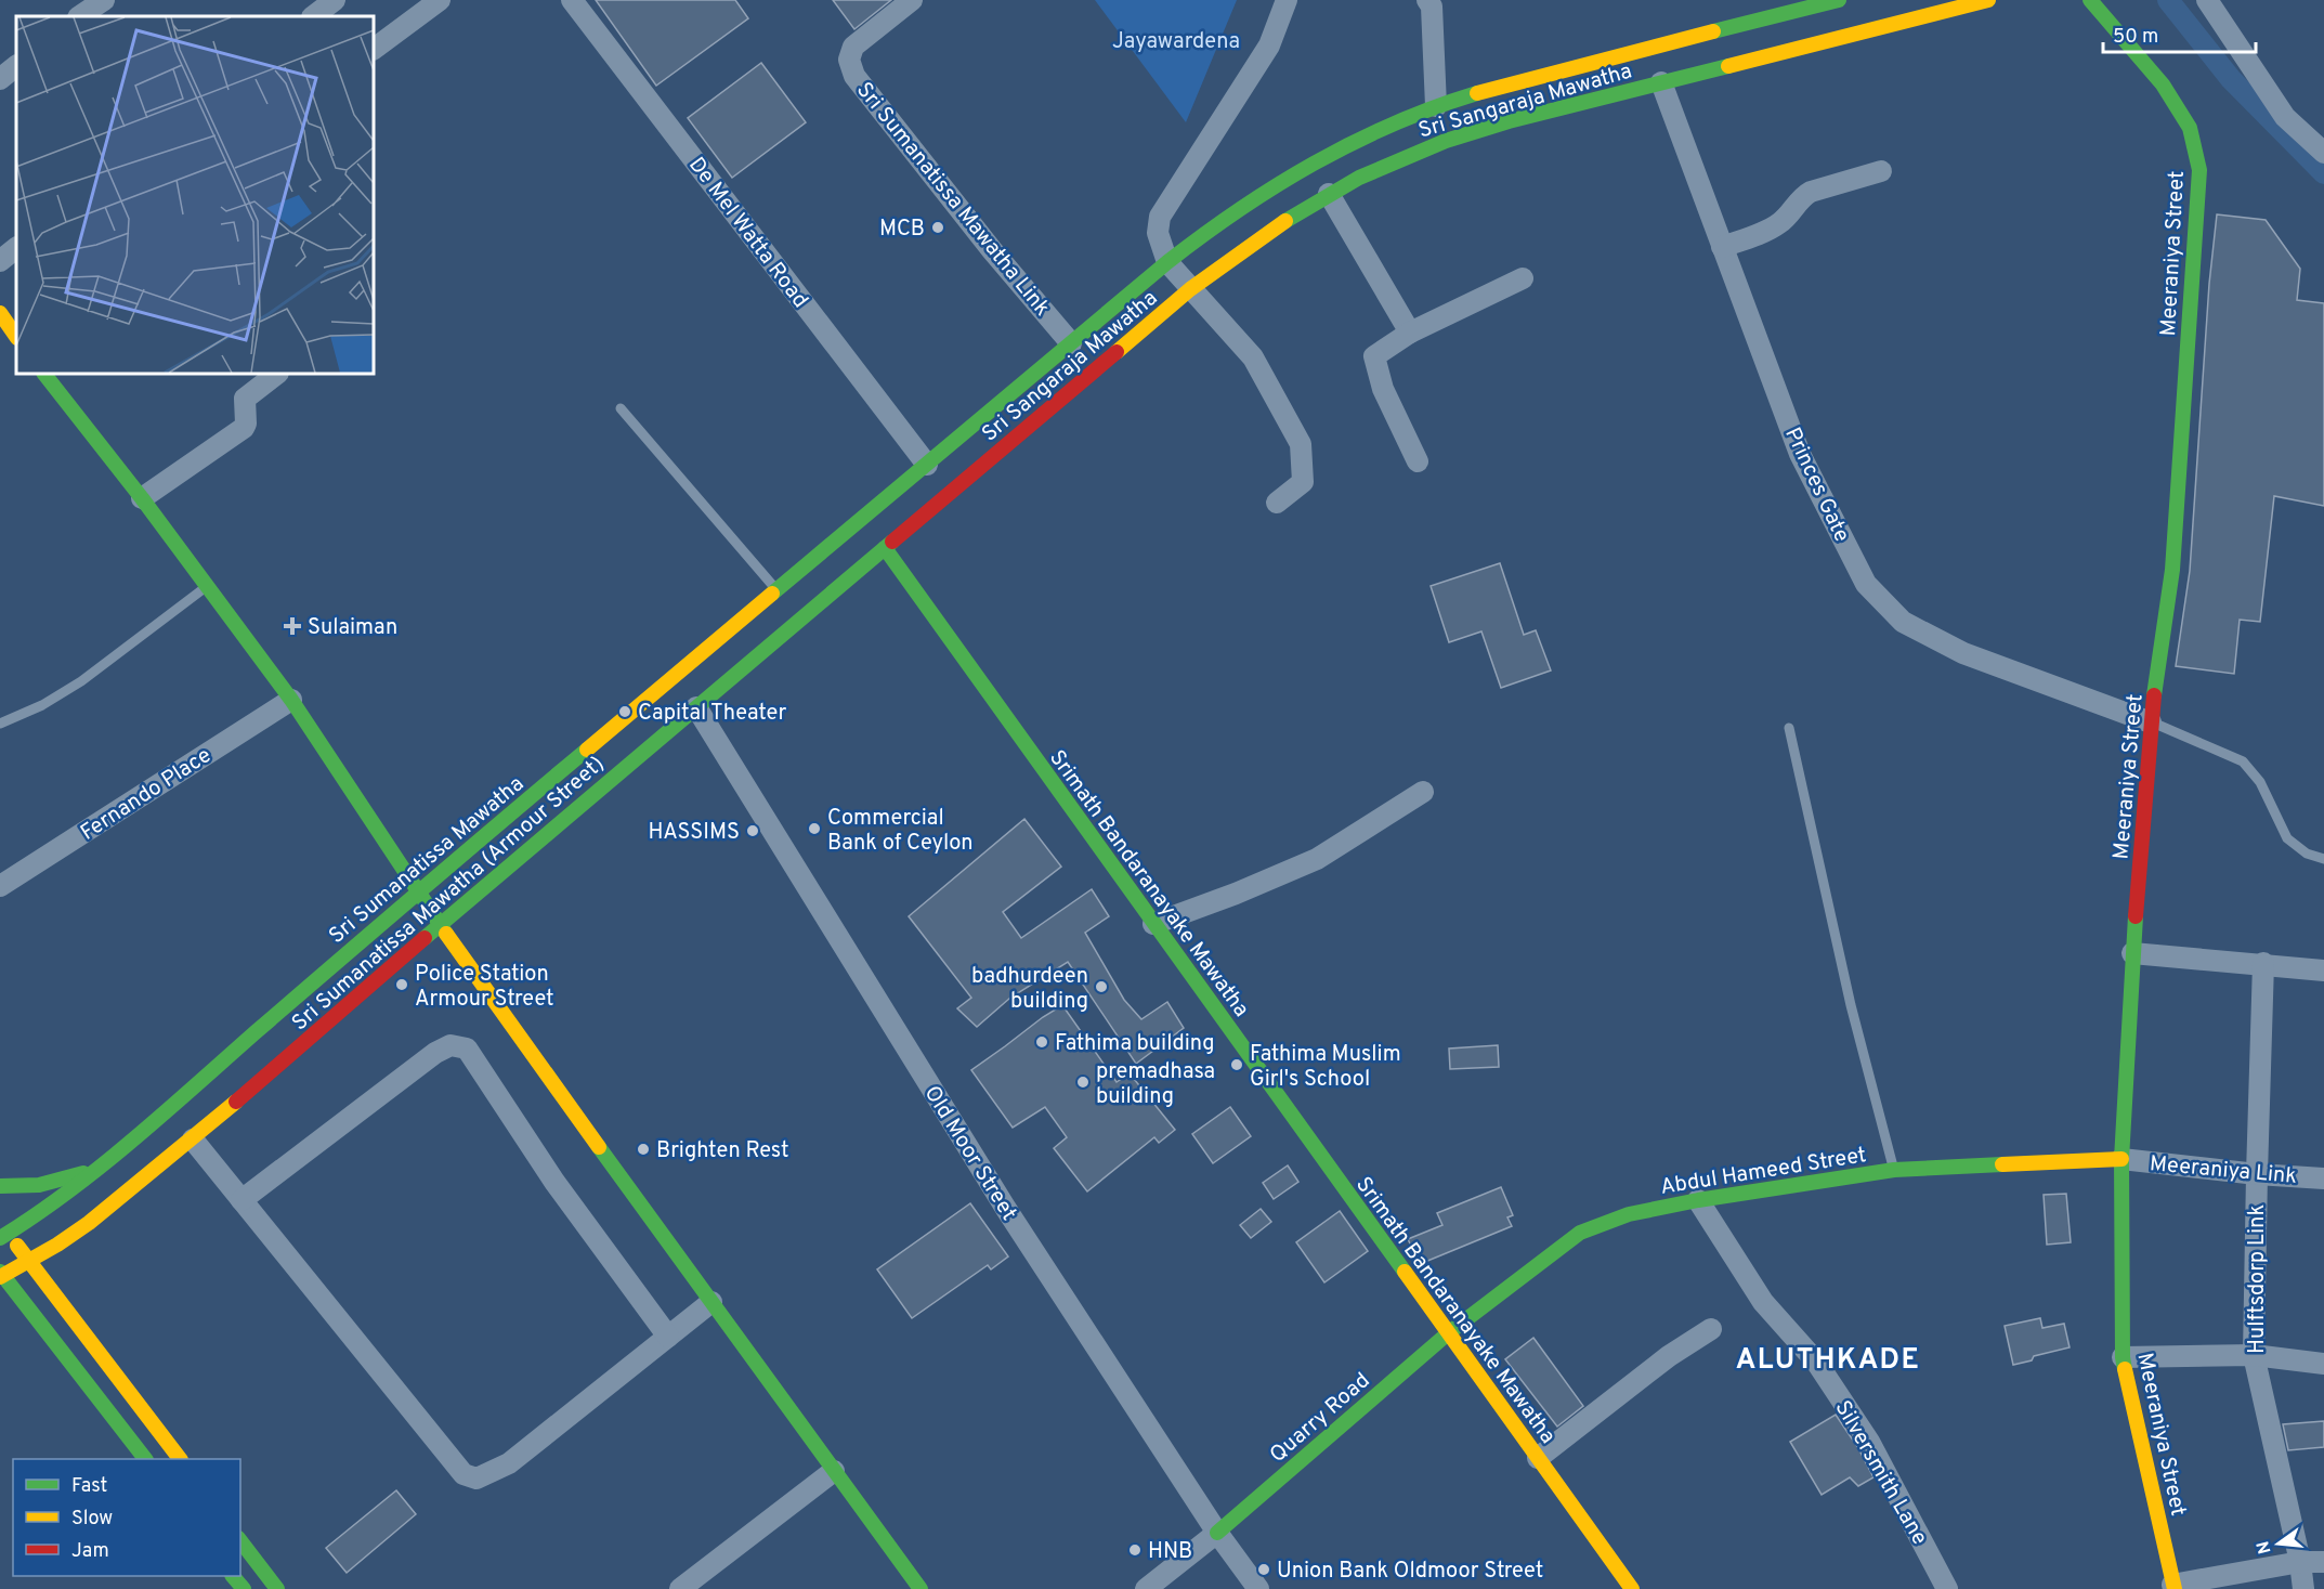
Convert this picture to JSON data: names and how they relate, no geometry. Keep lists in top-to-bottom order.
{
  "streets": {
    "main road": [
      "Sri Sangaraja Mawatha",
      "Meeraniya Street",
      "Sri Sumanatissa Mawatha",
      "Srimath Bandaranayake Mawatha",
      "Sri Sumanatissa Mawatha (Armour Street)",
      "Abdul Hameed Street",
      "Quarry Road"
    ],
    "street": [
      "Sri Sumanatissa Mawatha Link",
      "De Mel Watta Road",
      "Princes Gate",
      "Fernando Place",
      "Old Moor Street",
      "Meeraniya Link",
      "Hulftsdorp Link",
      "Silversmith Lane"
    ]
  },
  "crossings": [
    ["Sri Sangaraja Mawatha", "Sri Sumanatissa Mawatha Link"],
    ["Sri Sangaraja Mawatha", "De Mel Watta Road"],
    ["Sri Sangaraja Mawatha", "Princes Gate"],
    ["Sri Sangaraja Mawatha", "Sri Sumanatissa Mawatha"],
    ["Sri Sangaraja Mawatha", "Srimath Bandaranayake Mawatha"],
    ["Sri Sangaraja Mawatha", "Sri Sumanatissa Mawatha (Armour Street)"],
    ["Meeraniya Street", "Princes Gate"],
    ["Meeraniya Street", "Meeraniya Link"],
    ["Meeraniya Street", "Abdul Hameed Street"],
    ["Srimath Bandaranayake Mawatha", "Sri Sumanatissa Mawatha (Armour Street)"],
    ["Srimath Bandaranayake Mawatha", "Abdul Hameed Street"],
    ["Srimath Bandaranayake Mawatha", "Quarry Road"],
    ["Sri Sumanatissa Mawatha (Armour Street)", "Old Moor Street"],
    ["Old Moor Street", "Quarry Road"],
    ["Meeraniya Link", "Abdul Hameed Street"],
    ["Meeraniya Link", "Hulftsdorp Link"],
    ["Abdul Hameed Street", "Quarry Road"],
    ["Abdul Hameed Street", "Silversmith Lane"]
  ],
  "districts": ["ALUTHKADE"],
  "parks": ["Jayawardena"],
  "places": {
    "other": [
      "MCB",
      "Capital Theater",
      "Commercial Bank of Ceylon",
      "HASSIMS",
      "Police Station Armour Street",
      "badhurdeen building",
      "Fathima building",
      "Fathima Muslim Girl's School",
      "premadhasa building",
      "Brighten Rest",
      "HNB",
      "Union Bank Oldmoor Street"
    ],
    "health": ["Sulaiman"]
  },
  "legend": ["Fast", "Slow", "Jam"],
  "scale_bar": "50 m",
  "north": "left"
}
